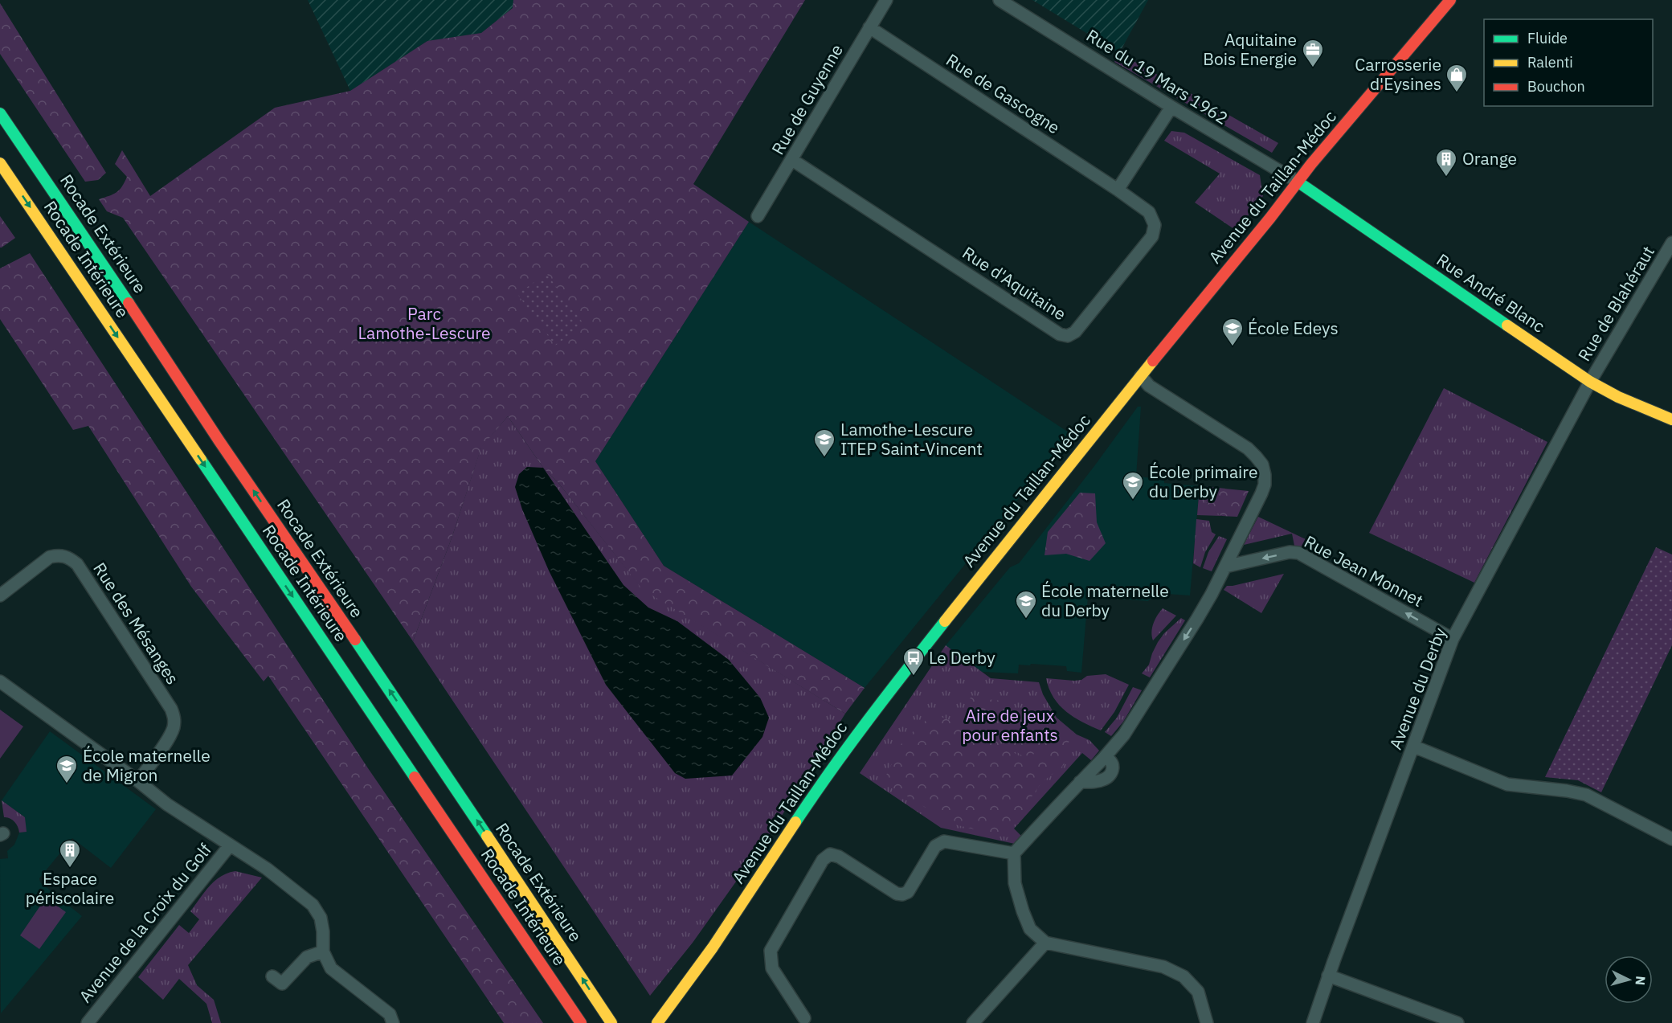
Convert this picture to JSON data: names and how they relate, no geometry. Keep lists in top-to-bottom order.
{
  "streets": {
    "main road": [
      "Avenue du Taillan-Médoc",
      "Rocade Extérieure",
      "Rocade Intérieure",
      "Rue André Blanc"
    ],
    "street": [
      "Rue du 19 Mars 1962",
      "Rue de Gascogne",
      "Rue de Guyenne",
      "Rue d'Aquitaine",
      "Rue de Blahéraut",
      "Rue Jean Monnet",
      "Rue des Mésanges",
      "Avenue du Derby",
      "Avenue de la Croix du Golf"
    ]
  },
  "crossings": [
    ["Rue du 19 Mars 1962", "Avenue du Taillan-Médoc"],
    ["Rue du 19 Mars 1962", "Rue André Blanc"],
    ["Rue de Gascogne", "Rue de Guyenne"],
    ["Rue de Gascogne", "Rue d'Aquitaine"],
    ["Rue de Guyenne", "Rue d'Aquitaine"],
    ["Avenue du Taillan-Médoc", "Rue André Blanc"],
    ["Rue André Blanc", "Rue de Blahéraut"],
    ["Rue André Blanc", "Avenue du Derby"],
    ["Rue de Blahéraut", "Avenue du Derby"],
    ["Rue Jean Monnet", "Avenue du Derby"]
  ],
  "one_way": ["Rocade Extérieure", "Rocade Intérieure", "Rue Jean Monnet"],
  "parks": ["Parc Lamothe-Lescure", "Aire de jeux pour enfants"],
  "places": {
    "office": ["Aquitaine Bois Energie"],
    "shop": ["Carrosserie d'Eysines"],
    "building": ["Orange", "Espace périscolaire"],
    "school or university": [
      "École Edeys",
      "Lamothe-Lescure ITEP Saint-Vincent",
      "École primaire du Derby",
      "École maternelle du Derby",
      "École maternelle de Migron"
    ],
    "bus stop": ["Le Derby"]
  },
  "legend": ["Fluide", "Ralenti", "Bouchon"],
  "north": "right"
}
